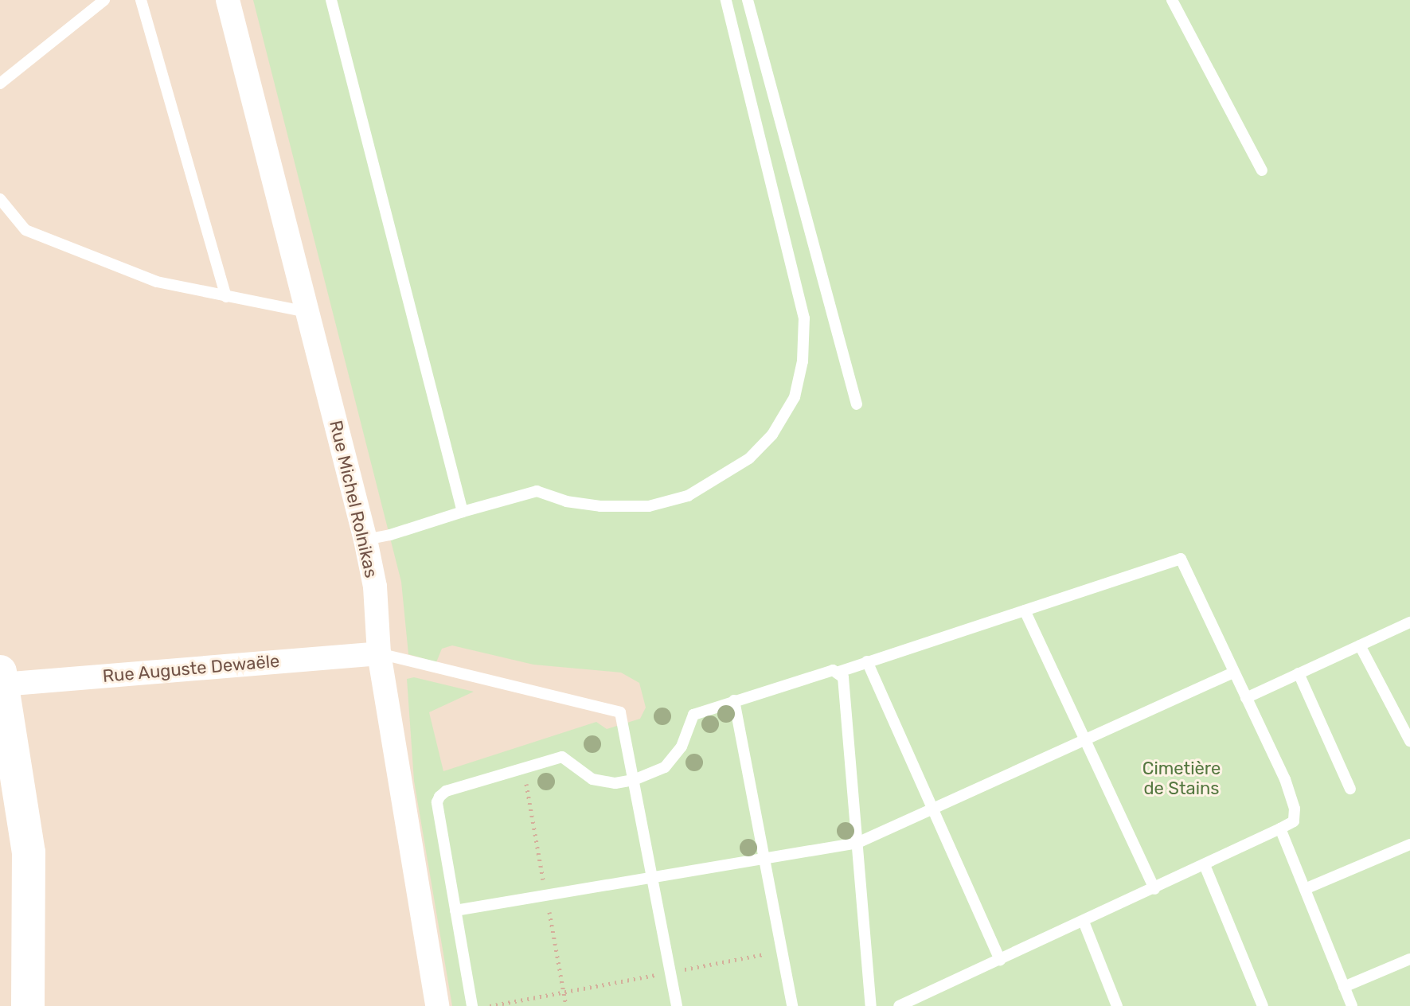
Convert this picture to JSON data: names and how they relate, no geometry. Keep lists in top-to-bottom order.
{
  "streets": {
    "street": ["Rue Michel Rolnikas", "Rue Auguste Dewaële"]
  },
  "crossings": [
    ["Rue Michel Rolnikas", "Rue Auguste Dewaële"]
  ],
  "parks": ["Cimetière de Stains"]
}
